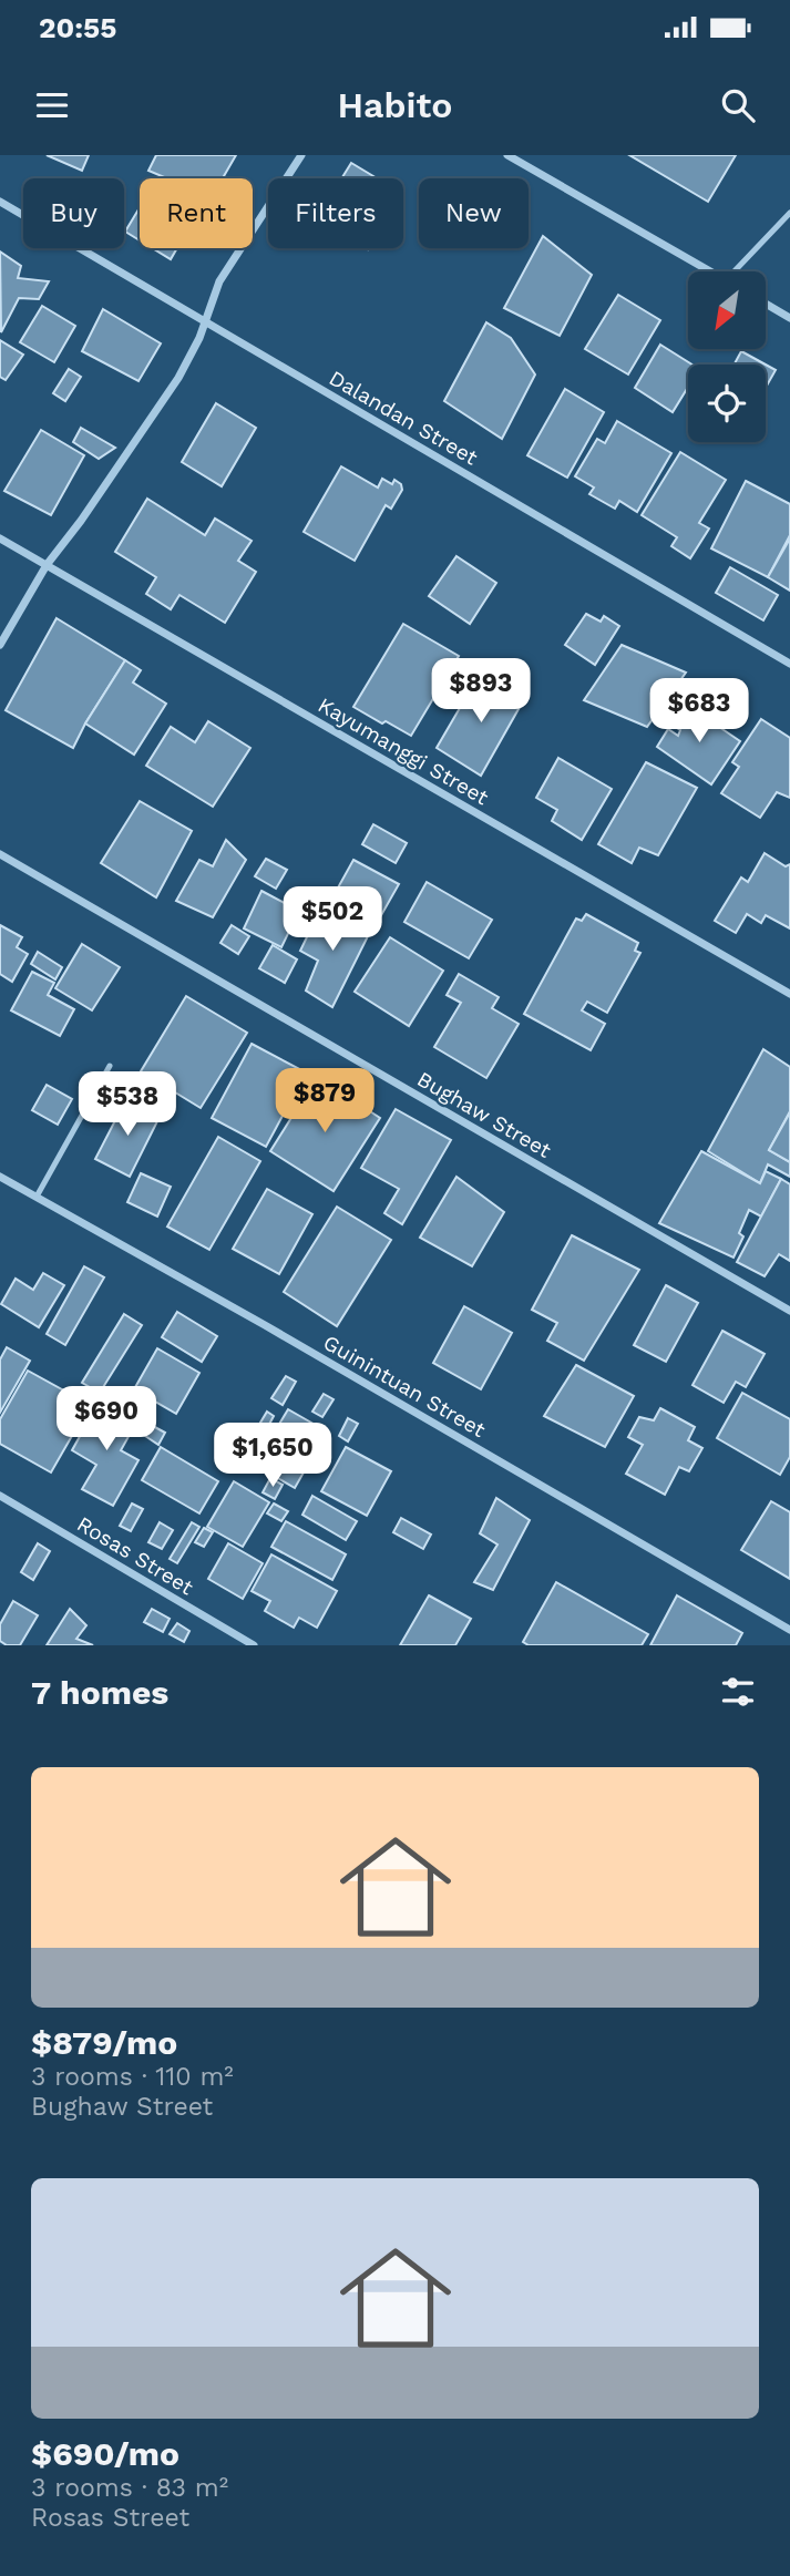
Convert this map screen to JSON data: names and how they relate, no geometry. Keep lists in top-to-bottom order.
{
  "streets": {
    "street": [
      "Dalandan Street",
      "Kayumanggi Street",
      "Bughaw Street",
      "Guinintuan Street",
      "Rosas Street"
    ]
  },
  "north": "bottom left",
  "page": {
    "status": "20:55",
    "header": "Habito",
    "chip": [
      "Buy",
      "Rent",
      "Filters",
      "New"
    ],
    "price": [
      "$893",
      "$683",
      "$502",
      "$879",
      "$538",
      "$690",
      "$1,650"
    ],
    "heading": "7 homes",
    "list": [
      {
        "name": "$879/mo",
        "note": "3 rooms · 110 m² · Bughaw Street"
      },
      {
        "name": "$690/mo",
        "note": "3 rooms · 83 m² · Rosas Street"
      }
    ]
  }
}
